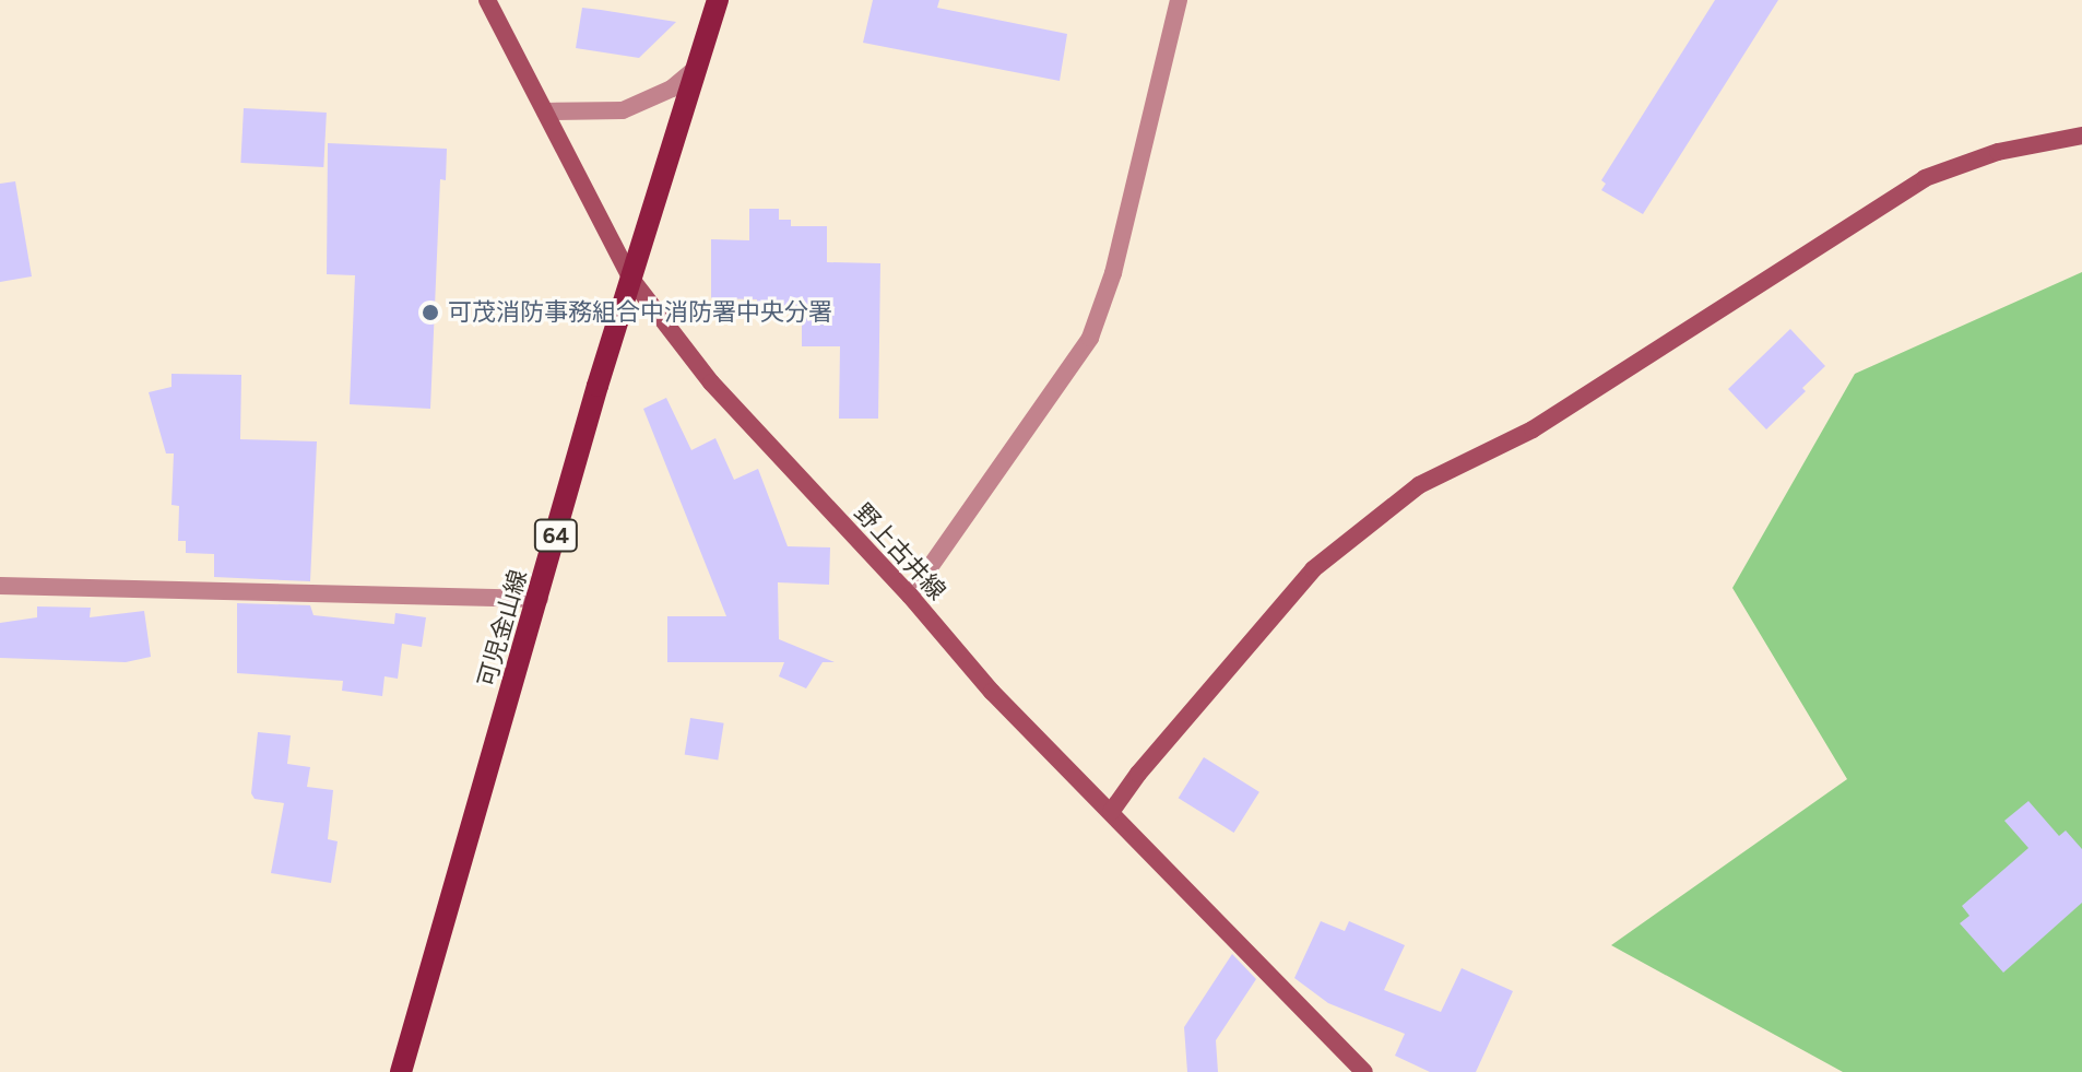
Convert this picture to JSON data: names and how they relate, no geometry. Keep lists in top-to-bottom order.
{
  "streets": {
    "main road": ["64", "野上古井線", "可児金山線"]
  },
  "crossings": [
    ["野上古井線", "可児金山線"]
  ],
  "places": ["可茂消防事務組合中消防署中央分署"]
}
